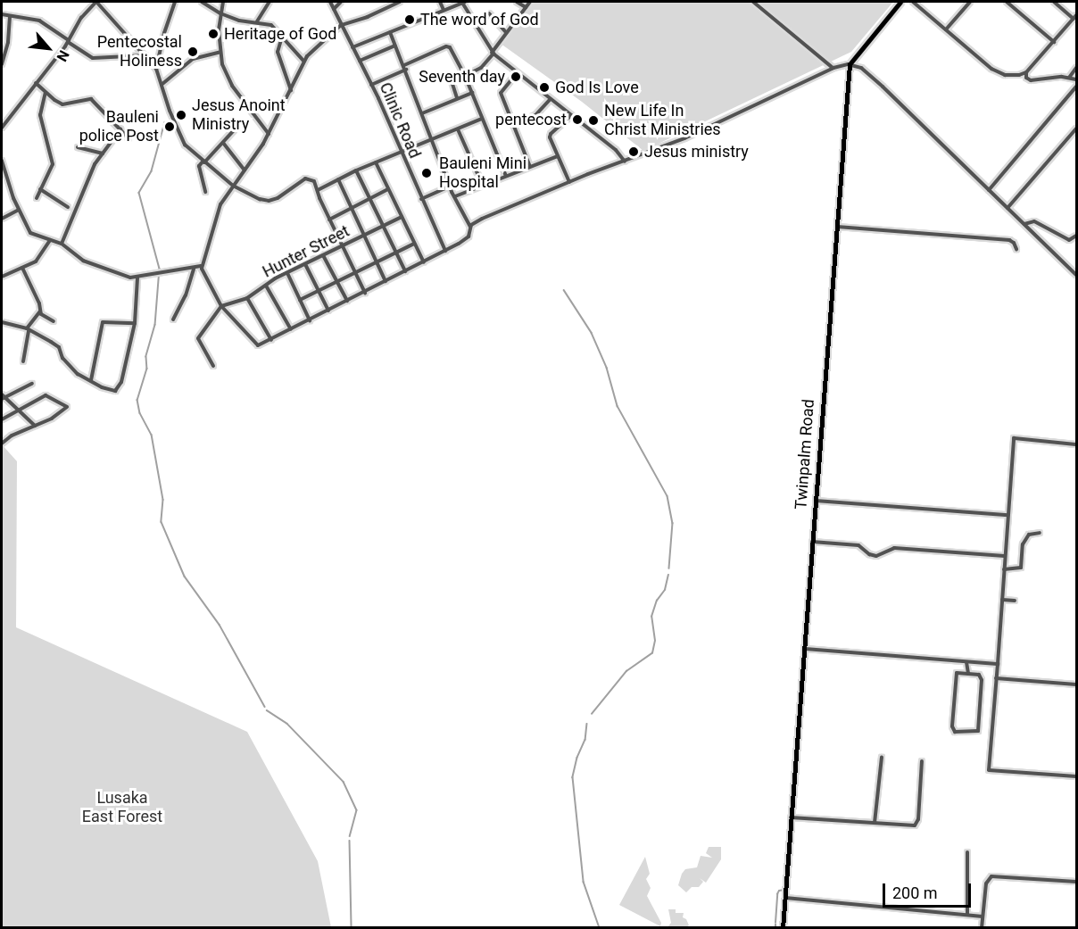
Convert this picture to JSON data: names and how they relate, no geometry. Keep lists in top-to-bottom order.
{
  "streets": {
    "main road": ["Twinpalm Road"],
    "street": ["Clinic Road", "Hunter Street"]
  },
  "parks": ["Lusaka East Forest"],
  "places": [
    "The word of God",
    "Heritage of God",
    "Pentecostal Holiness",
    "Seventh day",
    "God Is Love",
    "Jesus Anoint Ministry",
    "pentecost",
    "New Life In Christ Ministries",
    "Bauleni police Post",
    "Jesus ministry",
    "Bauleni Mini Hospital"
  ],
  "scale_bar": "200 m",
  "north": "bottom right"
}
